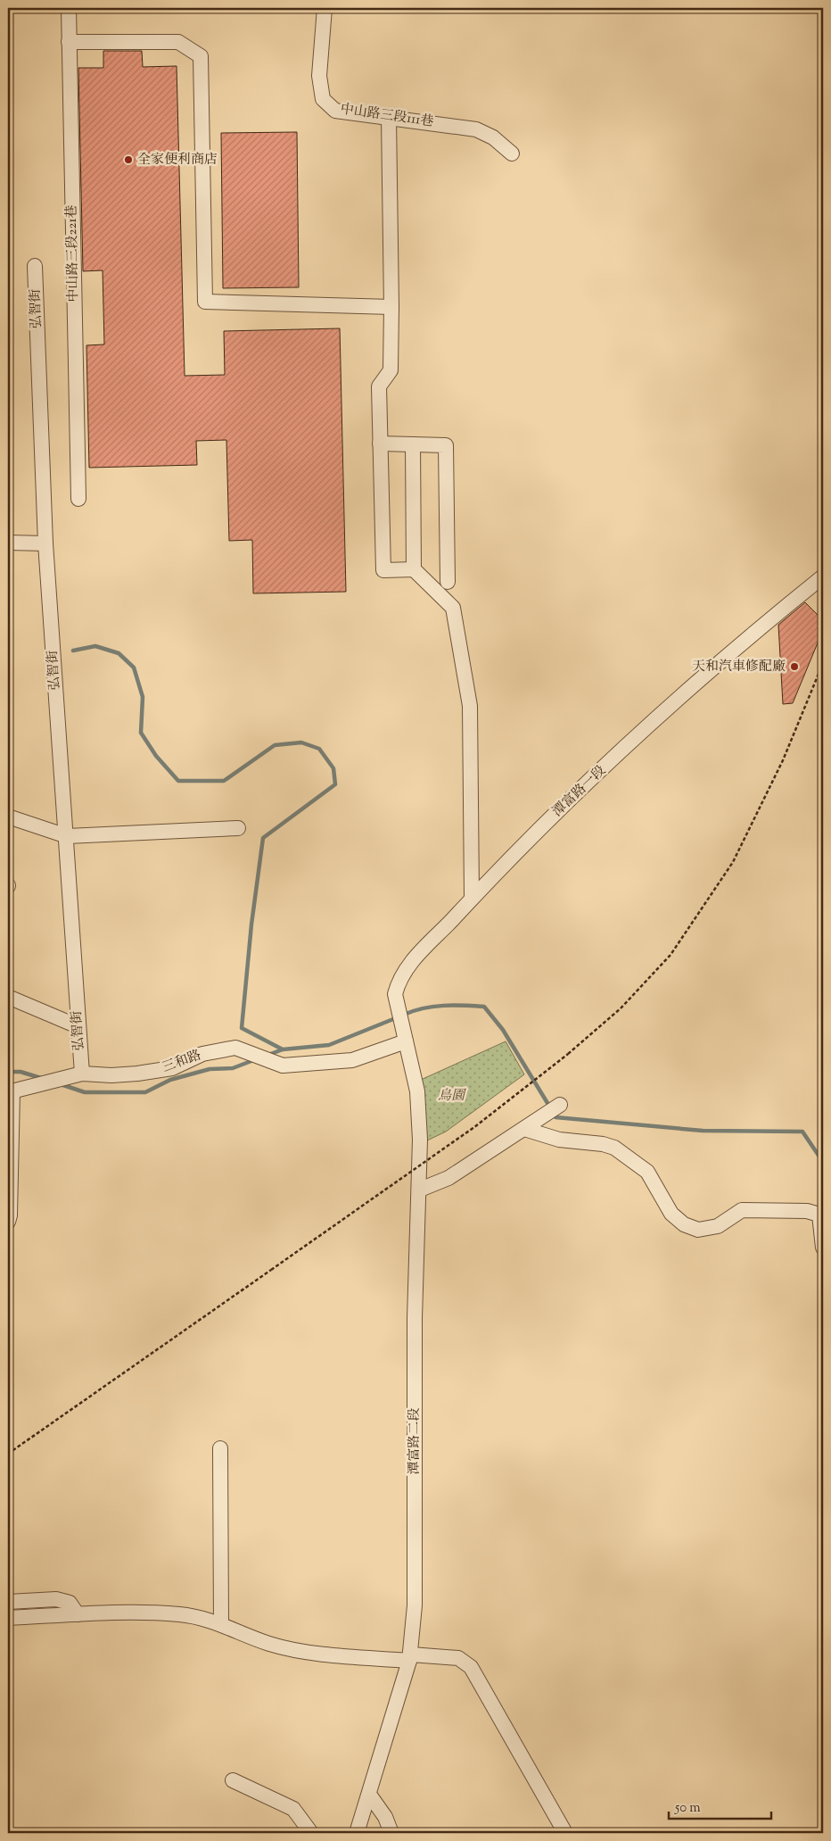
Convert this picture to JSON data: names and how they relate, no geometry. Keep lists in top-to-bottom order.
{
  "streets": {
    "street": [
      "中山路三段111巷",
      "中山路三段221巷",
      "弘智街",
      "潭富路一段",
      "三和路",
      "潭富路二段"
    ]
  },
  "crossings": [
    ["弘智街", "三和路"],
    ["潭富路一段", "三和路"],
    ["潭富路一段", "潭富路二段"],
    ["三和路", "潭富路二段"]
  ],
  "parks": ["鳥園"],
  "places": ["全家便利商店", "天和汽車修配廠"],
  "scale_bar": "50 m"
}
